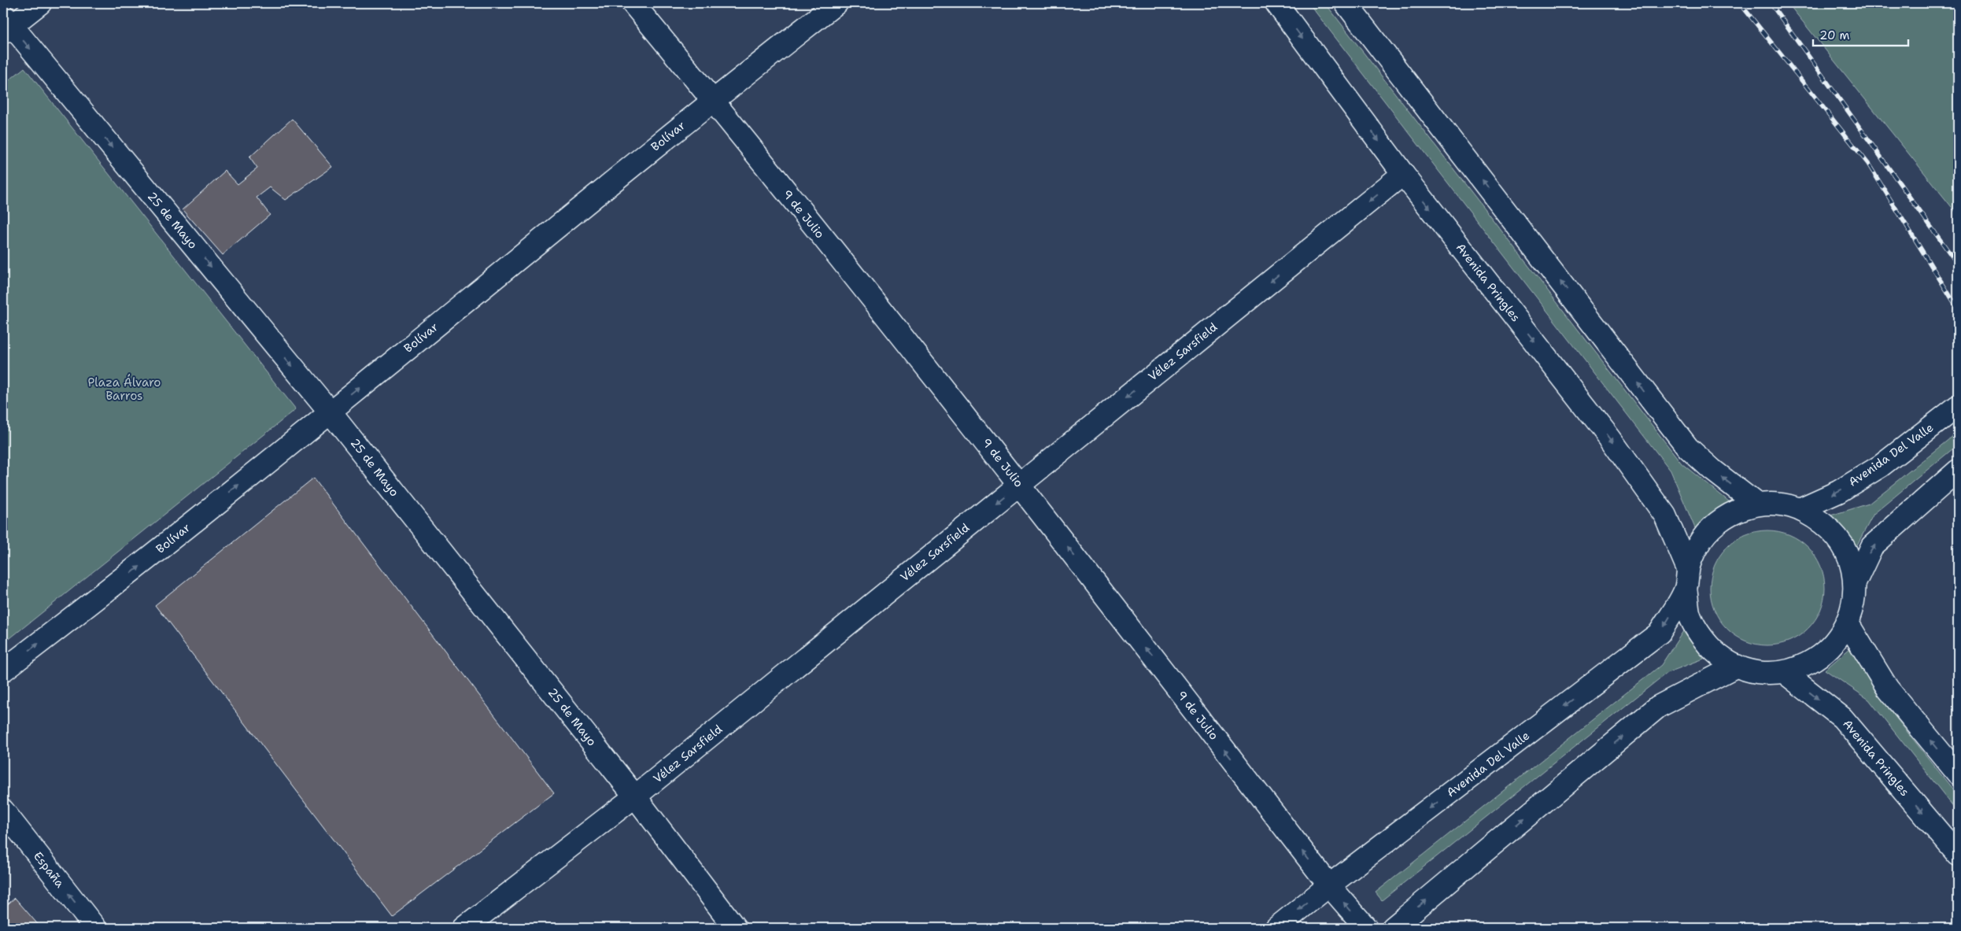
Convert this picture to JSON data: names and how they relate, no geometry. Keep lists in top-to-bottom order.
{
  "streets": {
    "street": [
      "Bolívar",
      "9 de Julio",
      "25 de Mayo",
      "Avenida Pringles",
      "Vélez Sarsfield",
      "Avenida Del Valle",
      "España"
    ]
  },
  "crossings": [
    ["Bolívar", "9 de Julio"],
    ["Bolívar", "25 de Mayo"],
    ["9 de Julio", "Vélez Sarsfield"],
    ["9 de Julio", "Avenida Del Valle"],
    ["25 de Mayo", "Vélez Sarsfield"],
    ["Avenida Pringles", "Vélez Sarsfield"],
    ["Avenida Pringles", "Avenida Del Valle"]
  ],
  "one_way": [
    "Bolívar",
    "9 de Julio",
    "25 de Mayo",
    "Vélez Sarsfield",
    "España"
  ],
  "parks": ["Plaza Álvaro Barros"],
  "scale_bar": "20 m"
}
